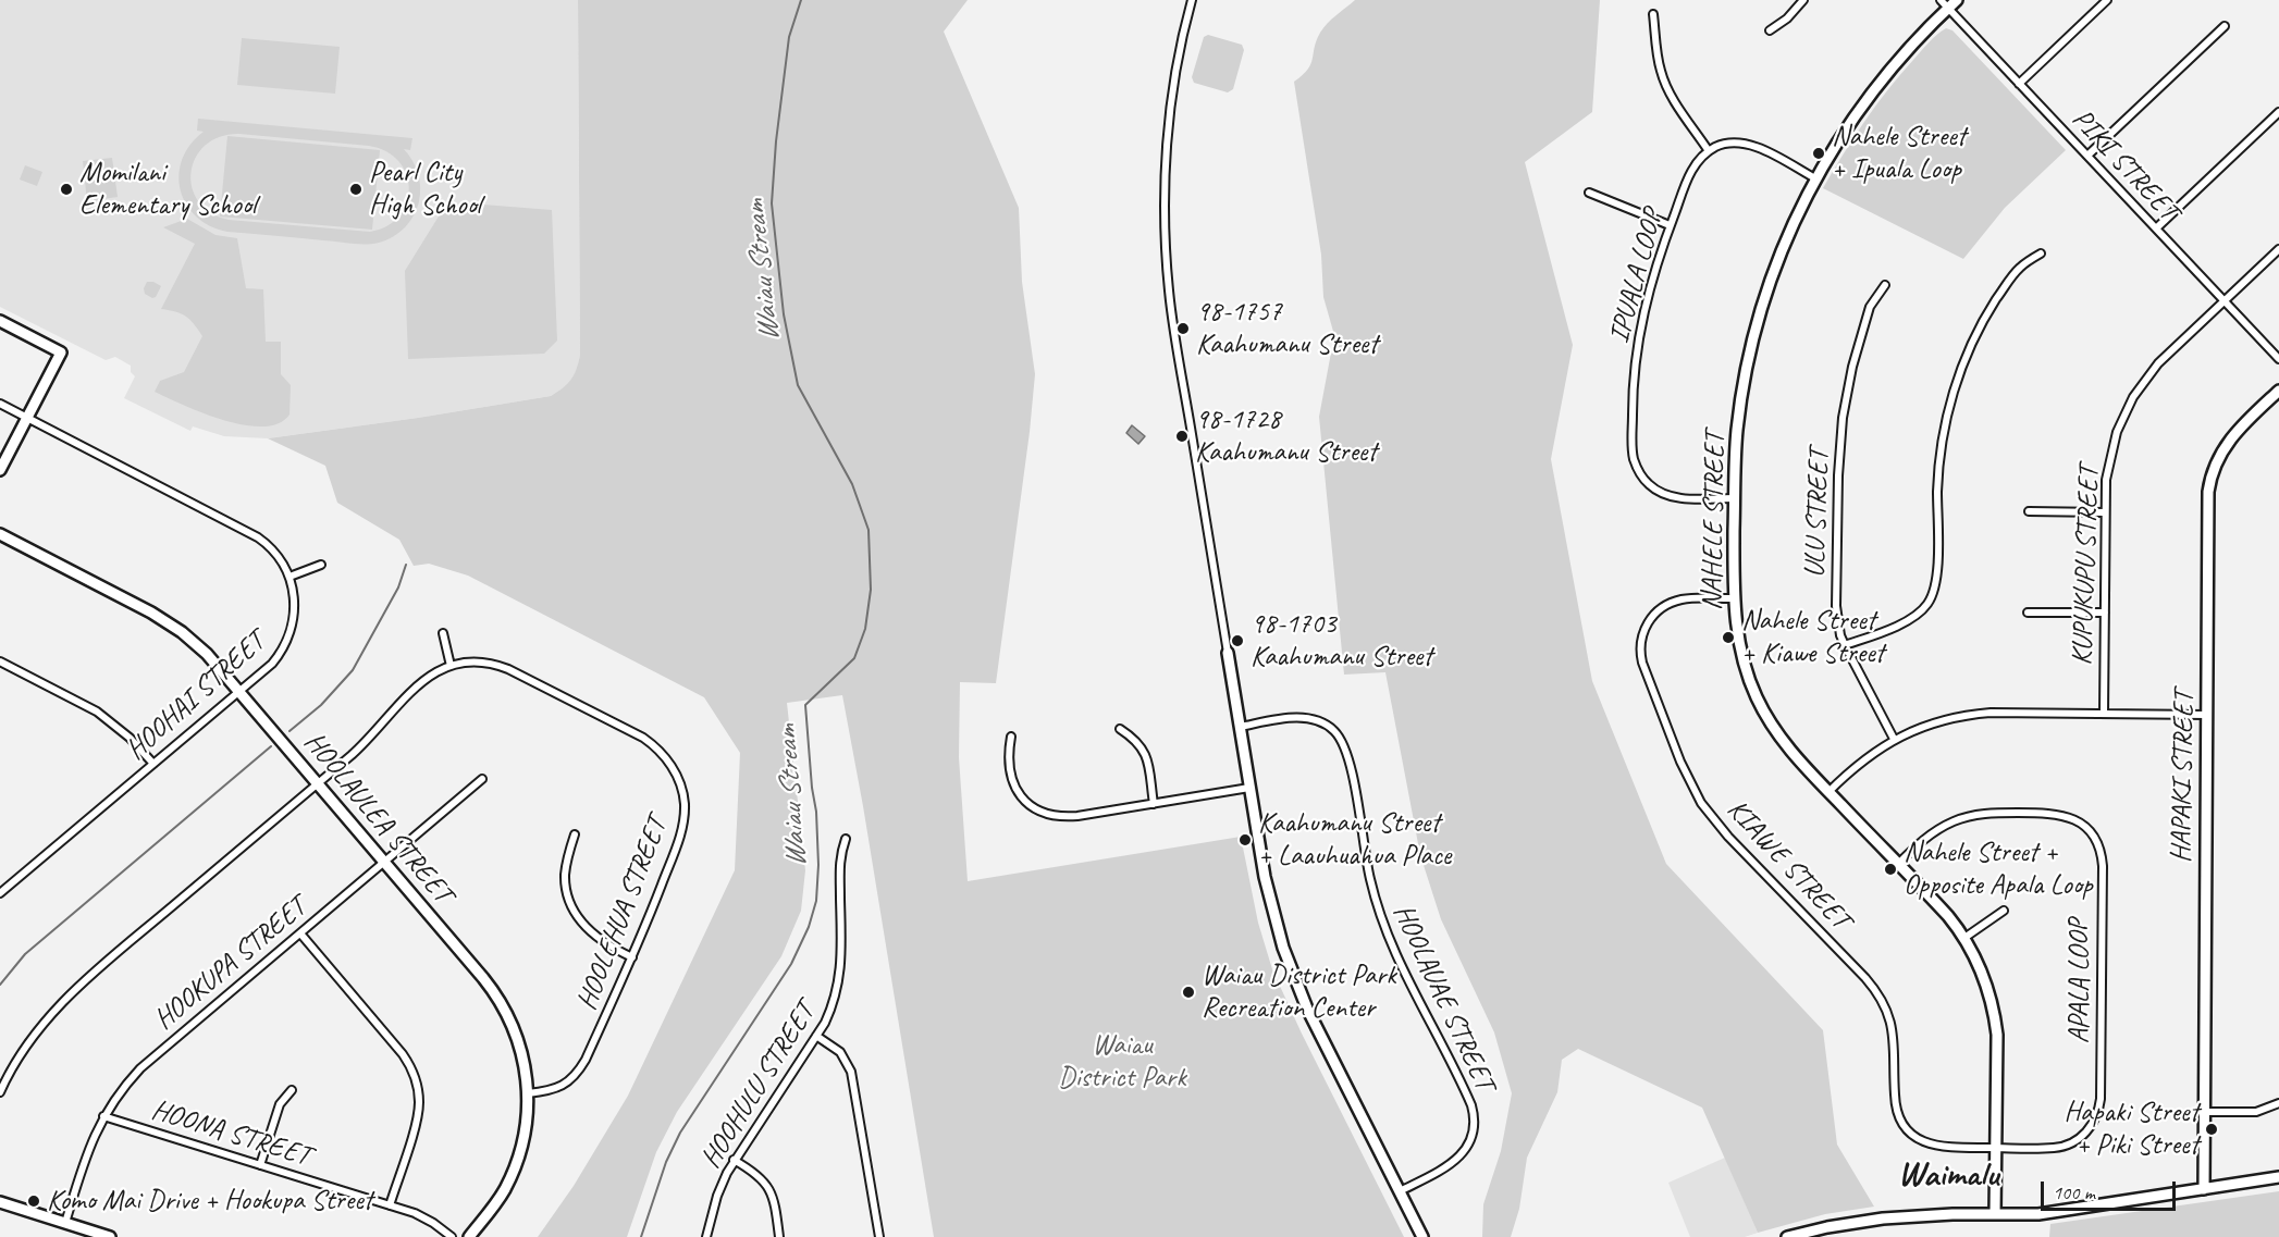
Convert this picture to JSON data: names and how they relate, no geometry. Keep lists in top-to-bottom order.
{
  "streets": {
    "street": [
      "PIKI STREET",
      "IPUALA LOOP",
      "ULU STREET",
      "NAHELE STREET",
      "KUPUKUPU STREET",
      "HOOHAI STREET",
      "HAPAKI STREET",
      "HOOLAULEA STREET",
      "KIAWE STREET",
      "HOOLEHUA STREET",
      "HOOKUPA STREET",
      "APALA LOOP",
      "HOOLAUAE STREET",
      "HOOHULU STREET",
      "HOONA STREET"
    ]
  },
  "crossings": [
    ["PIKI STREET", "NAHELE STREET"],
    ["PIKI STREET", "KUPUKUPU STREET"],
    ["IPUALA LOOP", "NAHELE STREET"],
    ["NAHELE STREET", "KIAWE STREET"],
    ["NAHELE STREET", "APALA LOOP"],
    ["HOOHAI STREET", "HOOLAULEA STREET"],
    ["HOOLAULEA STREET", "HOOLEHUA STREET"],
    ["HOOLAULEA STREET", "HOOKUPA STREET"],
    ["KIAWE STREET", "APALA LOOP"],
    ["HOOKUPA STREET", "HOONA STREET"]
  ],
  "districts": ["Waimalu"],
  "water": ["Waiau Stream"],
  "parks": ["Waiau District Park"],
  "places": [
    "Nahele Street + Ipuala Loop",
    "Momilani Elementary School",
    "Pearl City High School",
    "98-1757 Kaahumanu Street",
    "98-1728 Kaahumanu Street",
    "Nahele Street + Kiawe Street",
    "98-1703 Kaahumanu Street",
    "Kaahumanu Street + Laauhuahua Place",
    "Nahele Street + Opposite Apala Loop",
    "Waiau District Park Recreation Center",
    "Hapaki Street + Piki Street",
    "Komo Mai Drive + Hookupa Street"
  ],
  "scale_bar": "100 m"
}
